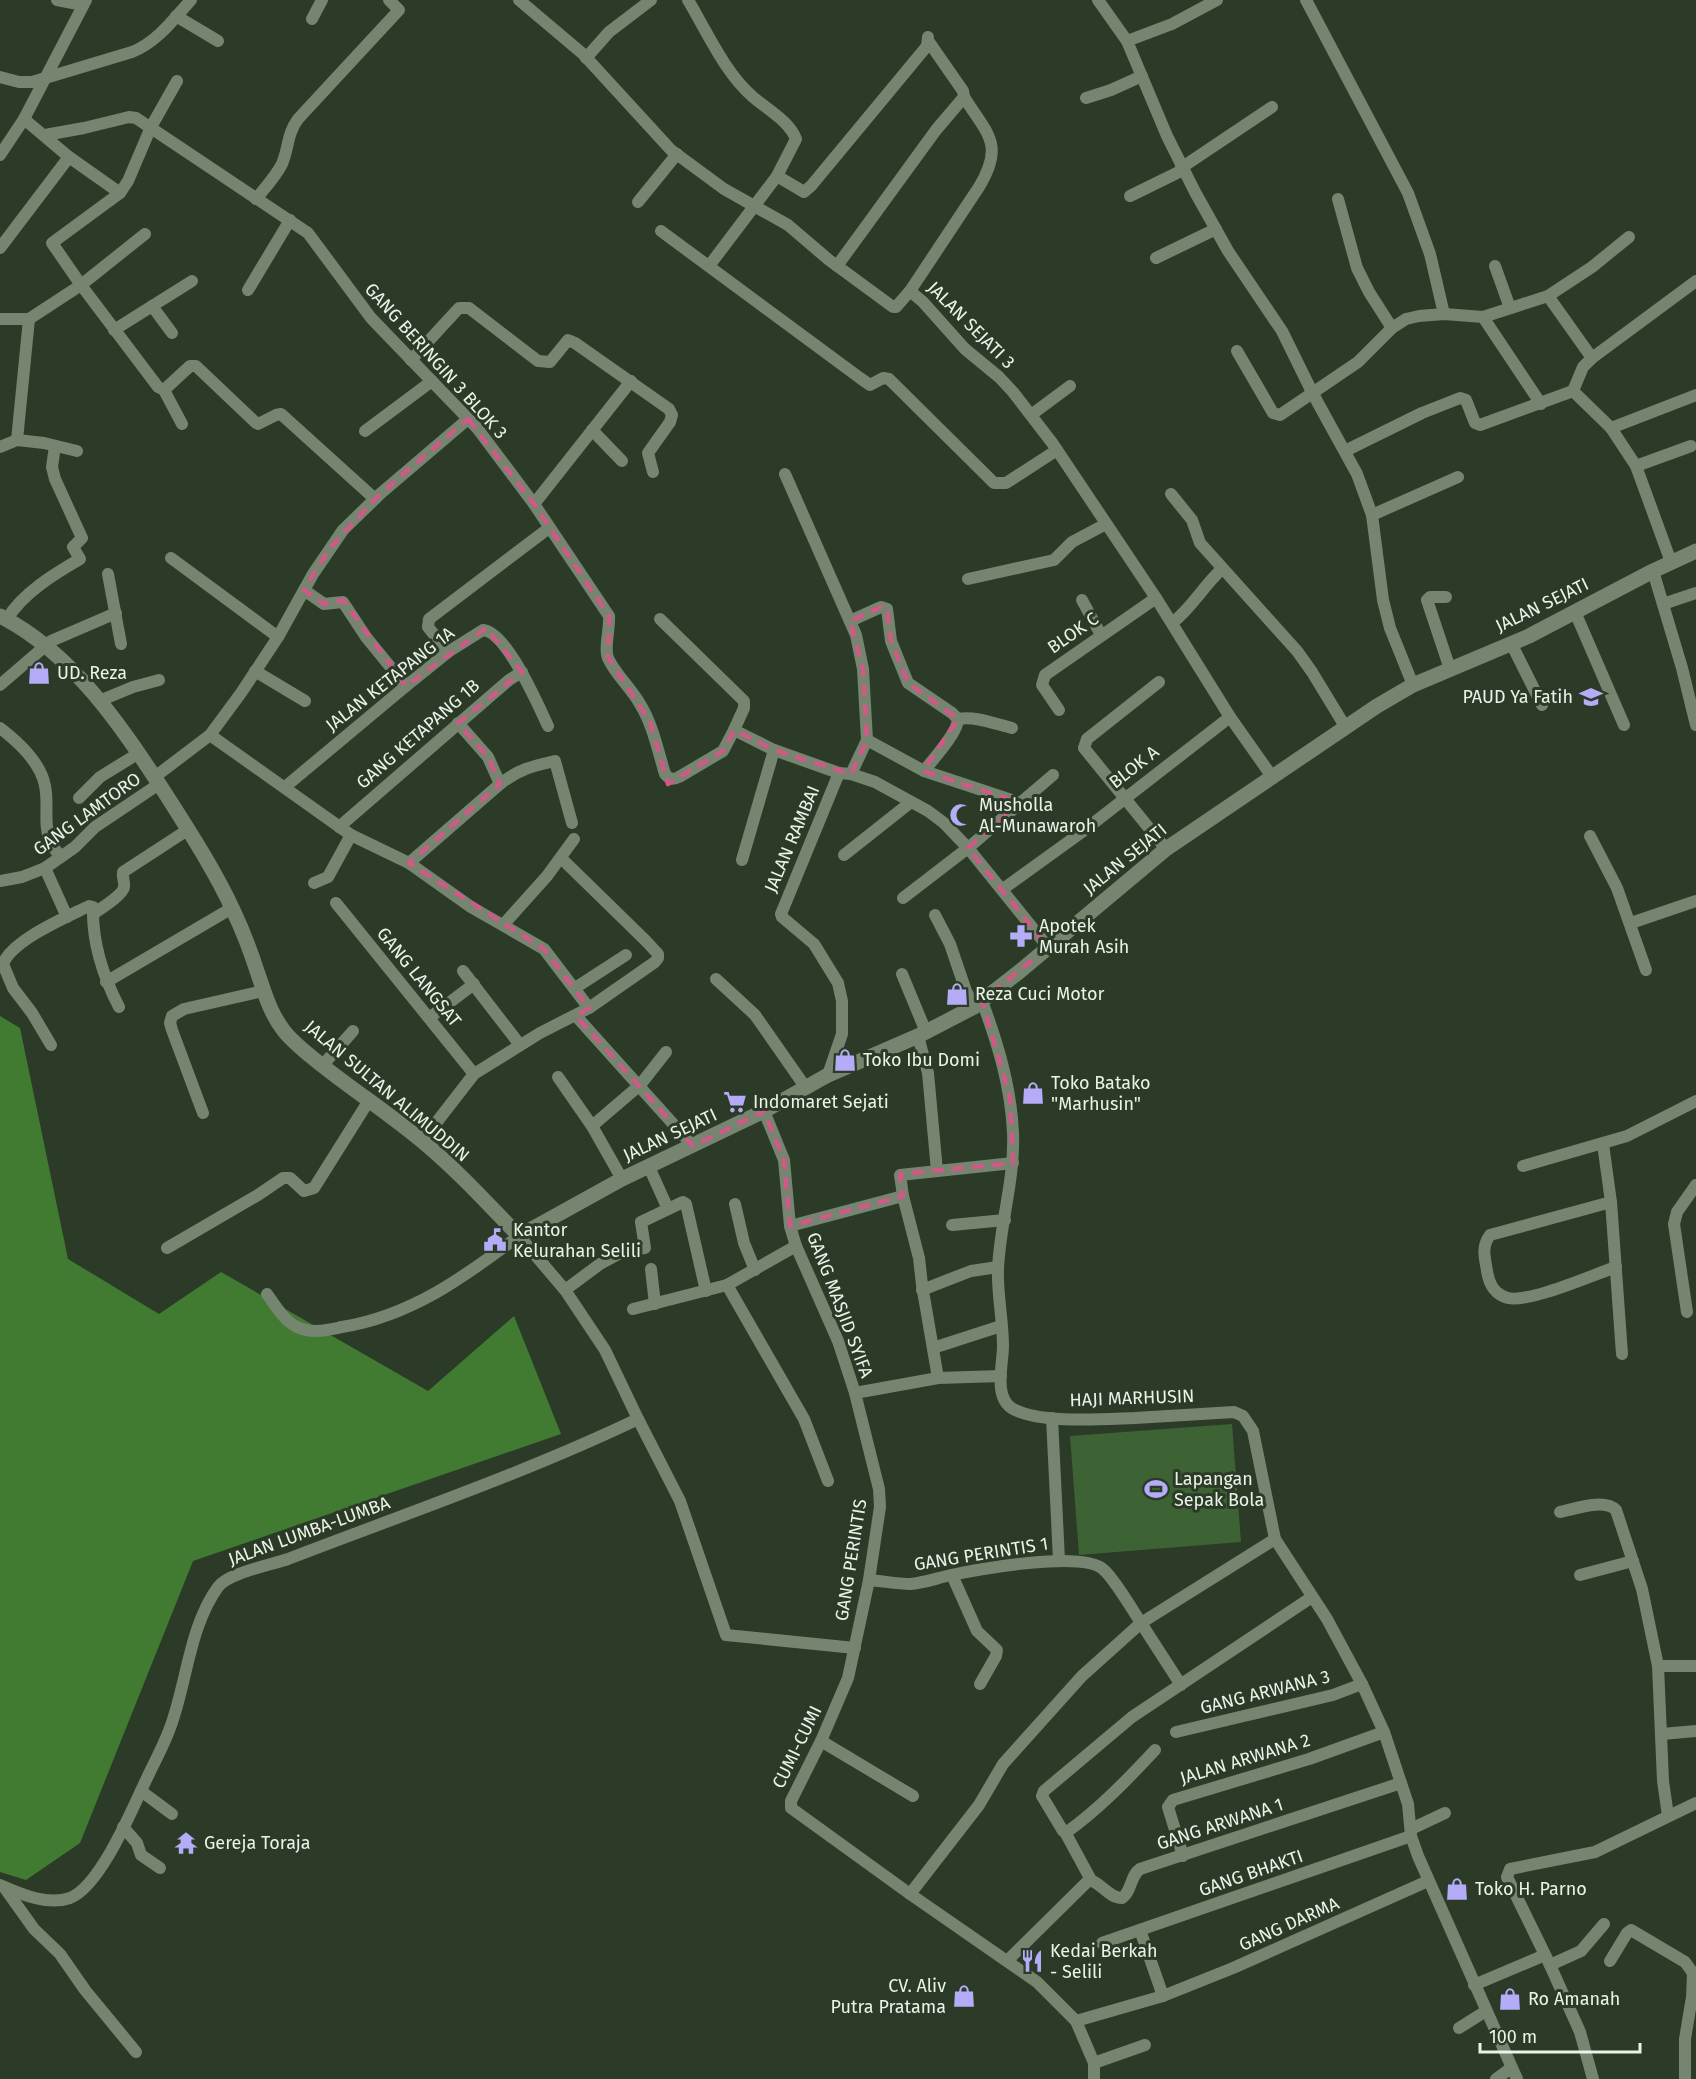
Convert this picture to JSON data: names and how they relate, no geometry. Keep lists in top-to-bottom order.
{
  "streets": {
    "main road": ["JALAN SEJATI", "JALAN SULTAN ALIMUDDIN"],
    "street": [
      "JALAN SEJATI 3",
      "GANG BERINGIN 3 BLOK 3",
      "BLOK C",
      "JALAN KETAPANG 1A",
      "GANG KETAPANG 1B",
      "BLOK A",
      "GANG LAMTORO",
      "JALAN RAMBAI",
      "GANG LANGSAT",
      "GANG MASJID SYIFA",
      "HAJI MARHUSIN",
      "JALAN LUMBA-LUMBA",
      "GANG PERINTIS 1",
      "GANG PERINTIS",
      "GANG ARWANA 3",
      "CUMI-CUMI",
      "JALAN ARWANA 2",
      "GANG ARWANA 1",
      "GANG BHAKTI",
      "GANG DARMA"
    ]
  },
  "crossings": [
    ["JALAN SEJATI 3", "JALAN SEJATI"],
    ["JALAN SEJATI 3", "BLOK C"],
    ["JALAN SEJATI 3", "BLOK A"],
    ["GANG BERINGIN 3 BLOK 3", "GANG LAMTORO"],
    ["JALAN SEJATI", "JALAN RAMBAI"],
    ["JALAN SEJATI", "JALAN SULTAN ALIMUDDIN"],
    ["JALAN SEJATI", "GANG MASJID SYIFA"],
    ["JALAN SEJATI", "HAJI MARHUSIN"],
    ["JALAN KETAPANG 1A", "GANG KETAPANG 1B"],
    ["GANG LAMTORO", "JALAN SULTAN ALIMUDDIN"],
    ["JALAN SULTAN ALIMUDDIN", "JALAN LUMBA-LUMBA"],
    ["GANG MASJID SYIFA", "GANG PERINTIS"],
    ["HAJI MARHUSIN", "GANG ARWANA 3"],
    ["HAJI MARHUSIN", "JALAN ARWANA 2"],
    ["HAJI MARHUSIN", "GANG ARWANA 1"],
    ["HAJI MARHUSIN", "GANG BHAKTI"],
    ["HAJI MARHUSIN", "GANG DARMA"],
    ["GANG PERINTIS 1", "GANG PERINTIS"],
    ["GANG PERINTIS 1", "GANG ARWANA 3"],
    ["GANG PERINTIS", "CUMI-CUMI"],
    ["CUMI-CUMI", "GANG DARMA"],
    ["JALAN ARWANA 2", "GANG ARWANA 1"]
  ],
  "places": {
    "shop": [
      "UD. Reza",
      "Reza Cuci Motor",
      "Toko Ibu Domi",
      "Toko Batako \"Marhusin\"",
      "Toko H. Parno",
      "CV. Aliv Putra Pratama",
      "Ro Amanah"
    ],
    "school or university": ["PAUD Ya Fatih"],
    "mosque": ["Musholla Al-Munawaroh"],
    "pharmacy": ["Apotek Murah Asih"],
    "supermarket": ["Indomaret Sejati"],
    "public building": ["Kantor Kelurahan Selili"],
    "sports": ["Lapangan Sepak Bola"],
    "temple": ["Gereja Toraja"],
    "restaurant": ["Kedai Berkah - Selili"]
  },
  "scale_bar": "100 m"
}
